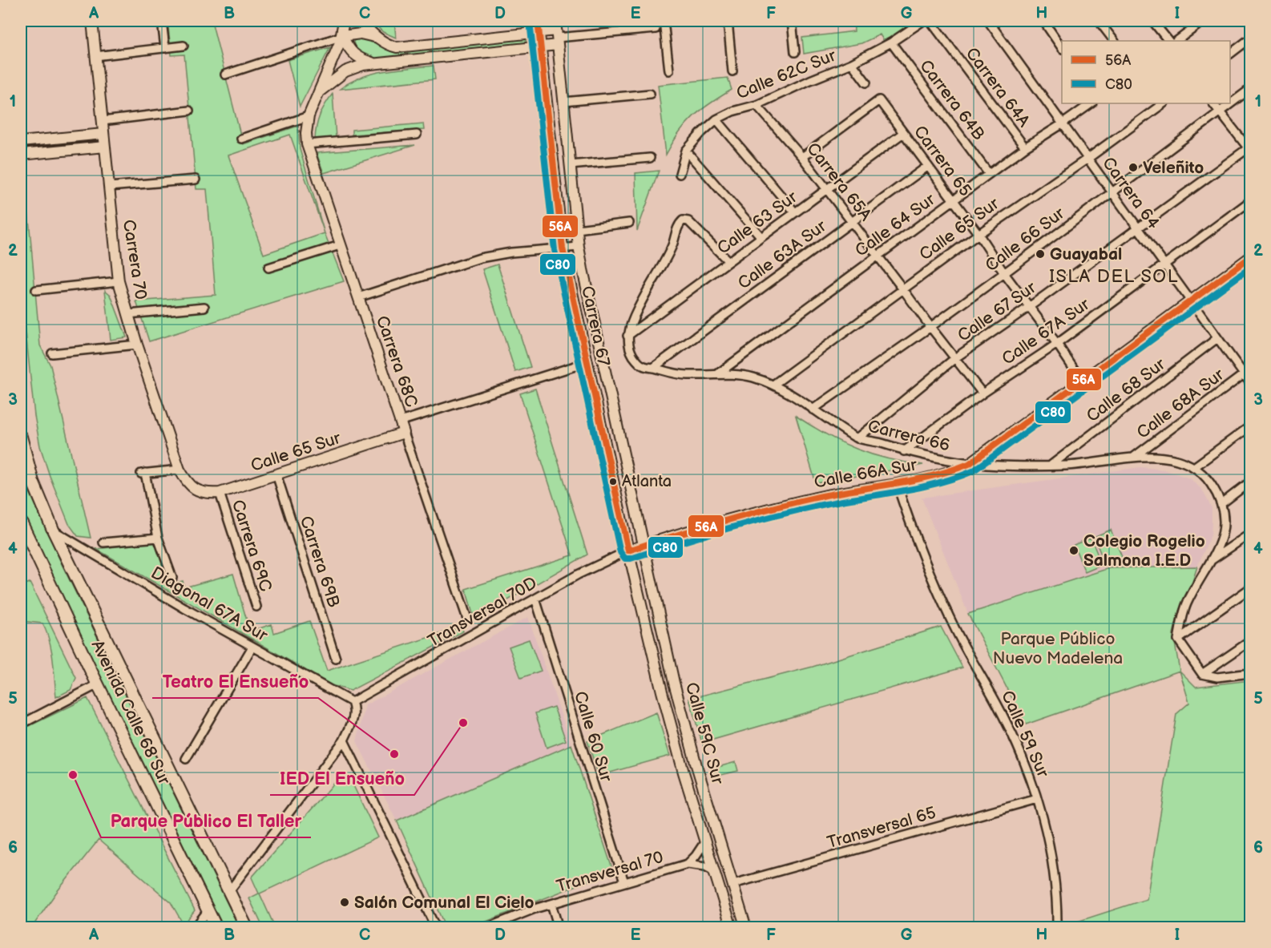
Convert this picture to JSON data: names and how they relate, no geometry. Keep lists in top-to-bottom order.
{
  "streets": {
    "main road": ["Avenida Calle 68 Sur"],
    "street": [
      "Calle 62C Sur",
      "Carrera 64A",
      "Carrera 64B",
      "Carrera 65",
      "Carrera 65A",
      "Carrera 64",
      "Calle 63 Sur",
      "Calle 64 Sur",
      "Calle 65 Sur",
      "Calle 66 Sur",
      "Calle 63A Sur",
      "Carrera 70",
      "Calle 67 Sur",
      "Carrera 67",
      "Calle 67A Sur",
      "Carrera 68C",
      "Calle 68 Sur",
      "Calle 68A Sur",
      "Carrera 66",
      "Calle 66A Sur",
      "Carrera 69C",
      "Carrera 69B",
      "Diagonal 67A Sur",
      "Transversal 70D",
      "Calle 59C Sur",
      "Calle 59 Sur",
      "Calle 60 Sur",
      "Transversal 65",
      "Transversal 70"
    ]
  },
  "crossings": [
    ["Calle 62C Sur", "Carrera 64B"],
    ["Calle 62C Sur", "Carrera 65A"],
    ["Carrera 64A", "Calle 64 Sur"],
    ["Carrera 64B", "Calle 64 Sur"],
    ["Carrera 65", "Carrera 65A"],
    ["Carrera 65", "Calle 63 Sur"],
    ["Carrera 65", "Calle 64 Sur"],
    ["Carrera 65", "Calle 65 Sur"],
    ["Carrera 65", "Calle 66 Sur"],
    ["Carrera 65", "Calle 63A Sur"],
    ["Carrera 65", "Calle 67 Sur"],
    ["Carrera 65", "Calle 67A Sur"],
    ["Carrera 65", "Calle 66A Sur"],
    ["Carrera 65A", "Calle 63 Sur"],
    ["Carrera 65A", "Calle 64 Sur"],
    ["Carrera 65A", "Calle 65 Sur"],
    ["Carrera 65A", "Calle 66 Sur"],
    ["Carrera 65A", "Calle 63A Sur"],
    ["Carrera 65A", "Calle 67 Sur"],
    ["Carrera 65A", "Calle 67A Sur"],
    ["Carrera 64", "Calle 64 Sur"],
    ["Carrera 64", "Calle 65 Sur"],
    ["Carrera 64", "Calle 66 Sur"],
    ["Carrera 64", "Calle 67 Sur"],
    ["Carrera 64", "Calle 67A Sur"],
    ["Carrera 64", "Calle 68 Sur"],
    ["Carrera 64", "Calle 68A Sur"],
    ["Carrera 64", "Calle 66A Sur"],
    ["Calle 63 Sur", "Carrera 66"],
    ["Calle 64 Sur", "Carrera 66"],
    ["Calle 65 Sur", "Carrera 70"],
    ["Calle 65 Sur", "Carrera 68C"],
    ["Calle 65 Sur", "Carrera 66"],
    ["Calle 65 Sur", "Carrera 69C"],
    ["Calle 65 Sur", "Carrera 69B"],
    ["Calle 66 Sur", "Carrera 66"],
    ["Calle 63A Sur", "Carrera 66"],
    ["Calle 67 Sur", "Carrera 66"],
    ["Carrera 67", "Calle 66A Sur"],
    ["Carrera 67", "Transversal 70D"],
    ["Carrera 67", "Calle 59C Sur"],
    ["Calle 67A Sur", "Carrera 66"],
    ["Calle 68 Sur", "Carrera 66"],
    ["Calle 68A Sur", "Carrera 66"],
    ["Carrera 66", "Calle 66A Sur"],
    ["Calle 66A Sur", "Transversal 70D"],
    ["Calle 66A Sur", "Calle 59C Sur"],
    ["Calle 66A Sur", "Calle 59 Sur"],
    ["Diagonal 67A Sur", "Transversal 70D"],
    ["Diagonal 67A Sur", "Avenida Calle 68 Sur"],
    ["Transversal 70D", "Calle 59C Sur"],
    ["Transversal 70D", "Calle 60 Sur"],
    ["Calle 59C Sur", "Transversal 65"],
    ["Calle 59C Sur", "Transversal 70"],
    ["Calle 59 Sur", "Transversal 65"],
    ["Calle 60 Sur", "Transversal 70"]
  ],
  "districts": ["ISLA DEL SOL"],
  "parks": ["Parque Público Nuevo Madelena"],
  "places": [
    "Veleñito",
    "Guayabal",
    "Atlanta",
    "Colegio Rogelio Salmona I.E.D",
    "IED El Ensueño",
    "Teatro El Ensueño",
    "Parque Público El Taller",
    "Salón Comunal El Cielo"
  ],
  "lines": ["transit line 56A", "transit line C80"],
  "legend": ["56A", "C80"],
  "grid": {
    "columns": [
      "A",
      "B",
      "C",
      "D",
      "E",
      "F",
      "G",
      "H",
      "I"
    ],
    "rows": [
      "1",
      "2",
      "3",
      "4",
      "5",
      "6"
    ]
  }
}
